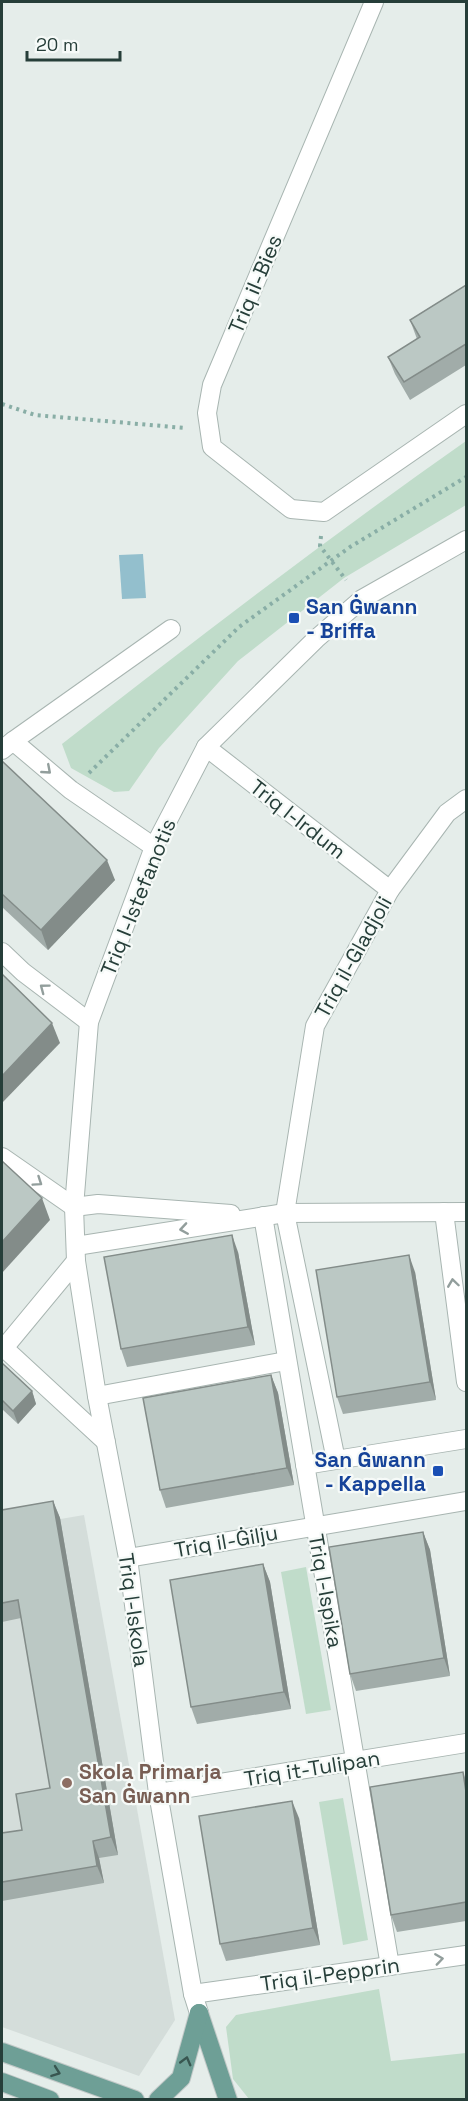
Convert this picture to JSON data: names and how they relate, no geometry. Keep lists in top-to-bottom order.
{
  "streets": {
    "street": [
      "Triq il-Bies",
      "Triq l-Irdum",
      "Triq l-Istefanotis",
      "Triq il-Gladjoli",
      "Triq il-Ġilju",
      "Triq l-Ispika",
      "Triq l-Iskola",
      "Triq it-Tulipan",
      "Triq il-Pepprin"
    ]
  },
  "crossings": [
    ["Triq l-Irdum", "Triq l-Istefanotis"],
    ["Triq l-Irdum", "Triq il-Gladjoli"],
    ["Triq l-Istefanotis", "Triq l-Iskola"],
    ["Triq il-Ġilju", "Triq l-Ispika"],
    ["Triq il-Ġilju", "Triq l-Iskola"],
    ["Triq l-Ispika", "Triq it-Tulipan"],
    ["Triq l-Ispika", "Triq il-Pepprin"],
    ["Triq l-Iskola", "Triq it-Tulipan"],
    ["Triq l-Iskola", "Triq il-Pepprin"]
  ],
  "places": {
    "transit": ["San Ġwann - Briffa", "San Ġwann - Kappella"],
    "other": ["Skola Primarja San Ġwann"]
  },
  "scale_bar": "20 m"
}
